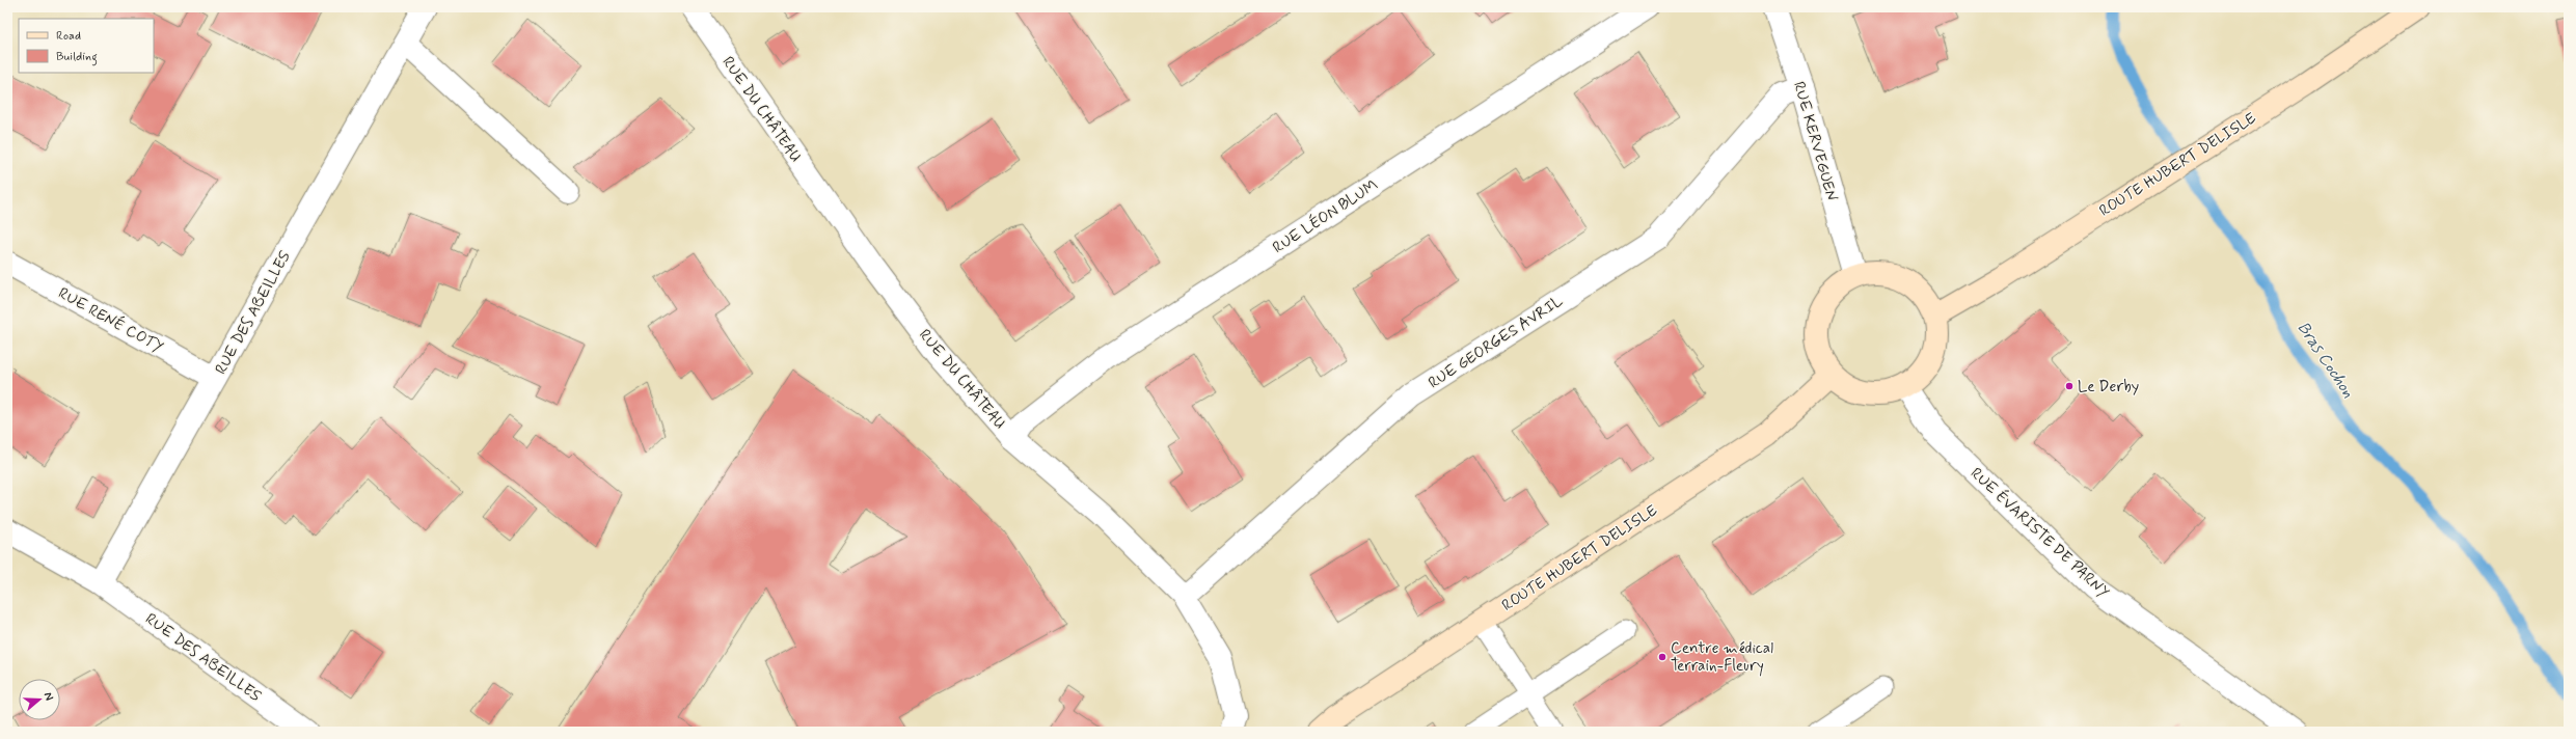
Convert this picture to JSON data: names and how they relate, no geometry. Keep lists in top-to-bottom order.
{
  "streets": {
    "main road": ["ROUTE HUBERT DELISLE"],
    "street": [
      "RUE DU CHÂTEAU",
      "RUE KERVEGUEN",
      "RUE LÉON BLUM",
      "RUE DES ABEILLES",
      "RUE RENÉ COTY",
      "RUE GEORGES AVRIL",
      "RUE ÉVARISTE DE PARNY"
    ]
  },
  "crossings": [
    ["RUE DU CHÂTEAU", "RUE LÉON BLUM"],
    ["RUE DU CHÂTEAU", "RUE GEORGES AVRIL"],
    ["RUE KERVEGUEN", "ROUTE HUBERT DELISLE"],
    ["RUE KERVEGUEN", "RUE GEORGES AVRIL"],
    ["RUE KERVEGUEN", "RUE ÉVARISTE DE PARNY"],
    ["ROUTE HUBERT DELISLE", "RUE ÉVARISTE DE PARNY"],
    ["RUE DES ABEILLES", "RUE RENÉ COTY"]
  ],
  "water": ["Bras Cochon"],
  "places": ["Le Derby", "Centre médical Terrain-Fleury"],
  "legend": ["Road", "Building"],
  "north": "right"
}
